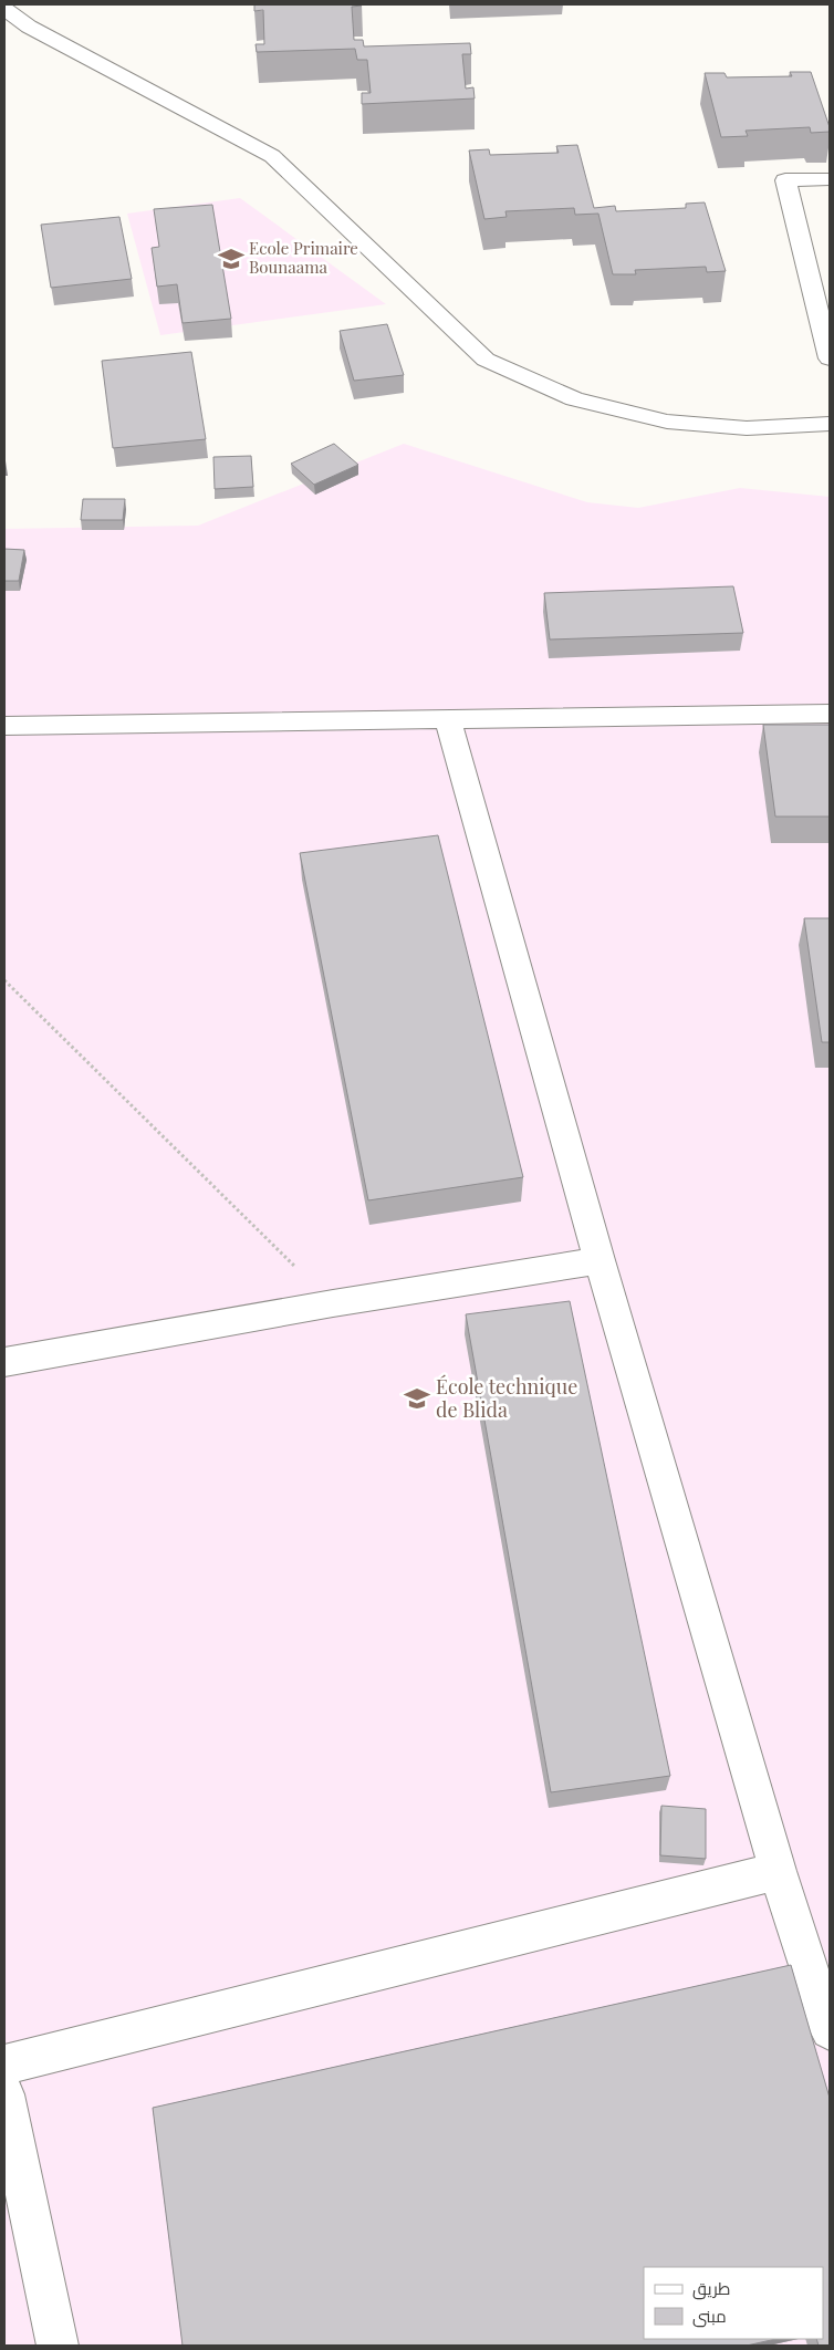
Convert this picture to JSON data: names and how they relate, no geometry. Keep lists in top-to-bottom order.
{
  "places": {
    "school or university": ["Ecole Primaire Bounaama", "École technique de Blida"]
  },
  "legend": ["طريق", "مبنى"]
}
